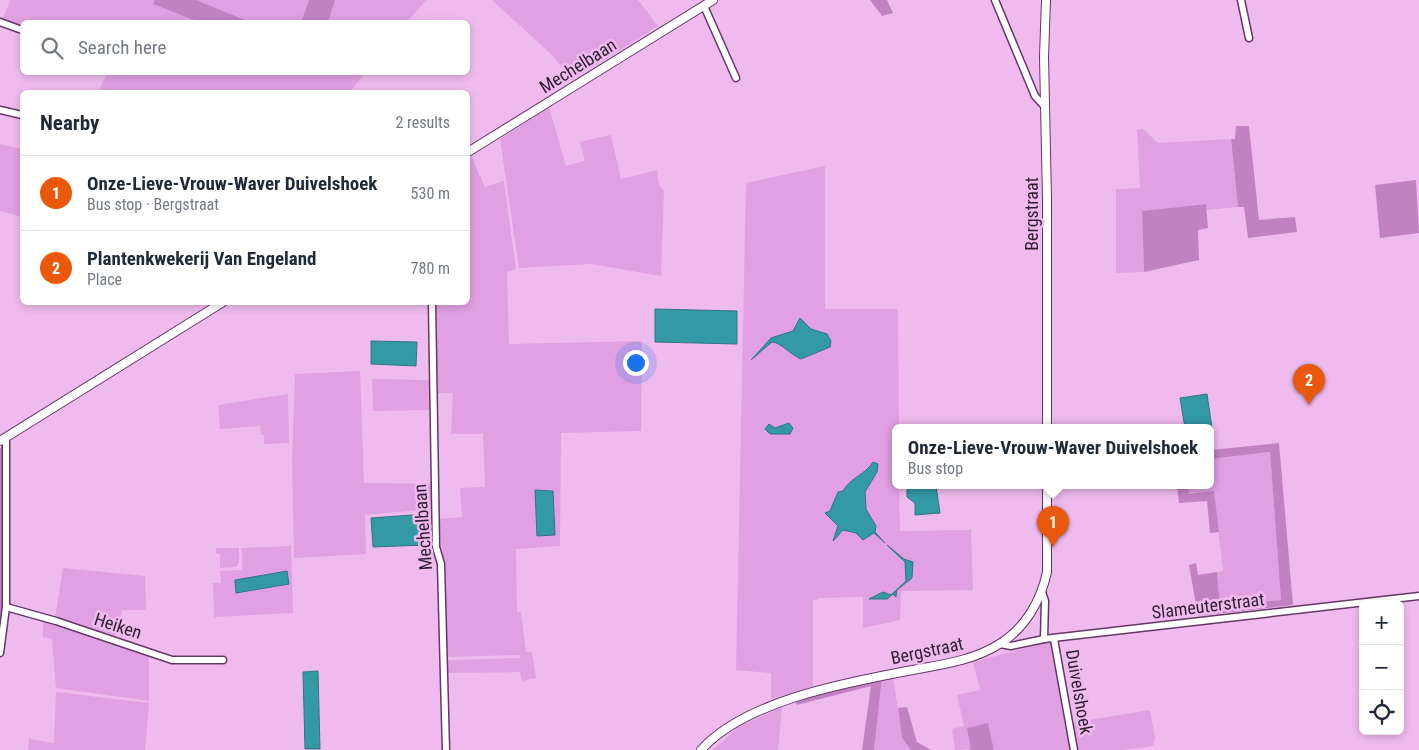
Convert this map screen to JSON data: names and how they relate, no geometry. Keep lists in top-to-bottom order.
{
  "streets": {
    "street": [
      "Mechelbaan",
      "Bergstraat",
      "Slameuterstraat",
      "Heiken",
      "Duivelshoek"
    ]
  },
  "crossings": [
    ["Bergstraat", "Slameuterstraat"],
    ["Slameuterstraat", "Duivelshoek"]
  ],
  "page": {
    "search": "Search here",
    "heading": ["Nearby", "2 results"],
    "list": [
      {
        "mark": "1",
        "name": "Onze-Lieve-Vrouw-Waver Duivelshoek",
        "note": "Bus stop · Bergstraat",
        "value": "530 m"
      },
      {
        "mark": "2",
        "name": "Plantenkwekerij Van Engeland",
        "note": "Place",
        "value": "780 m"
      }
    ],
    "pins": ["2", "1"],
    "popup": ["Onze-Lieve-Vrouw-Waver Duivelshoek", "Bus stop"],
    "map_buttons": ["+", "−"]
  }
}
